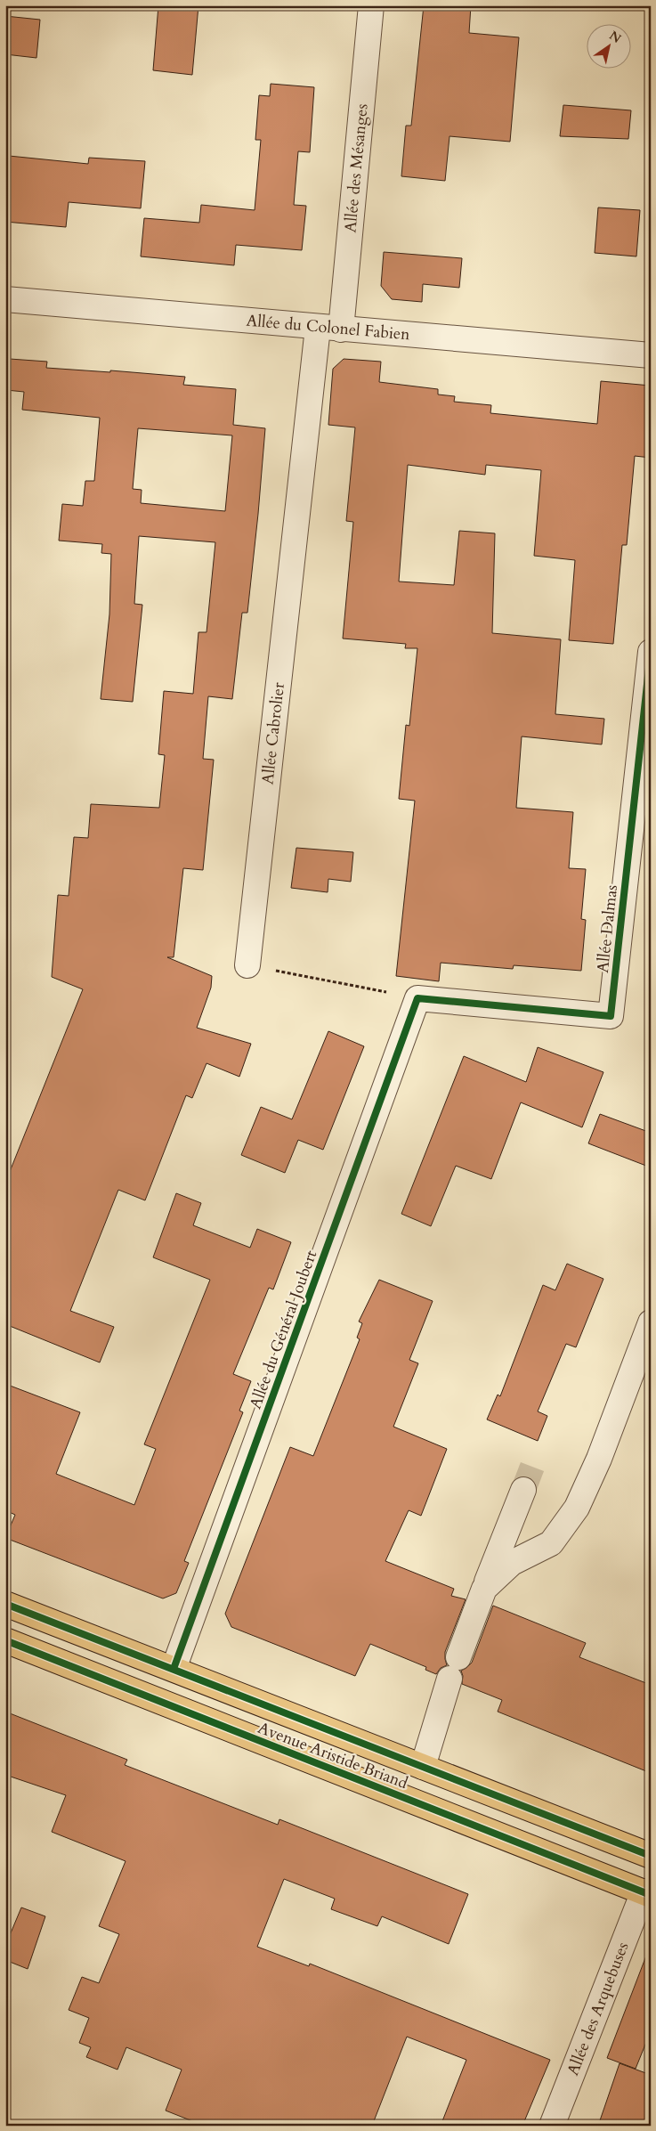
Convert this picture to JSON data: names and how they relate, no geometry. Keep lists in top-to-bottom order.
{
  "streets": {
    "main road": ["Avenue Aristide Briand"],
    "street": [
      "Allée des Mésanges",
      "Allée du Colonel Fabien",
      "Allée Cabrolier",
      "Allée Dalmas",
      "Allée du Général Joubert",
      "Allée des Arquebuses"
    ]
  },
  "crossings": [
    ["Allée des Mésanges", "Allée du Colonel Fabien"],
    ["Allée des Mésanges", "Allée Cabrolier"],
    ["Allée du Colonel Fabien", "Allée Cabrolier"],
    ["Allée Dalmas", "Allée du Général Joubert"],
    ["Allée du Général Joubert", "Avenue Aristide Briand"],
    ["Avenue Aristide Briand", "Allée des Arquebuses"]
  ],
  "north": "top right"
}
